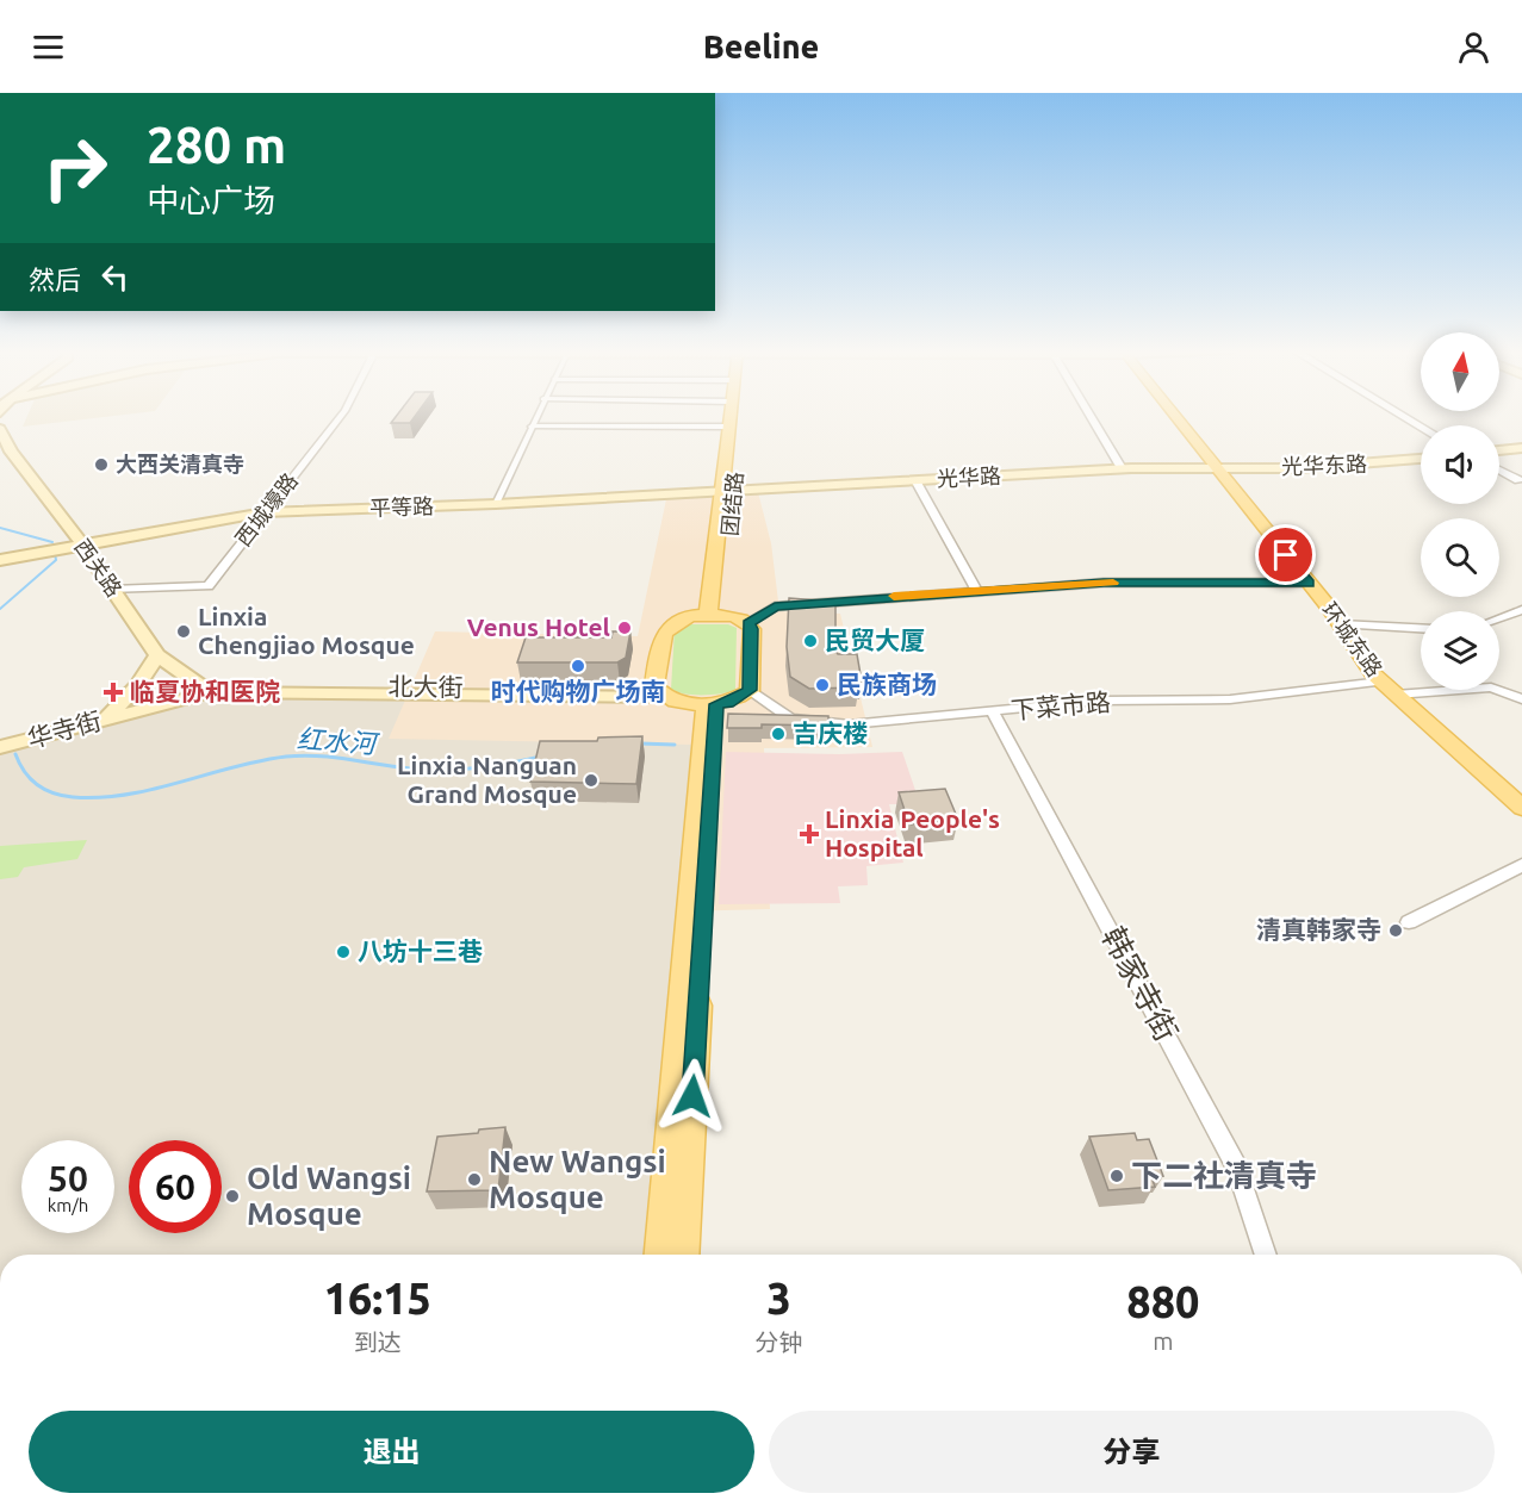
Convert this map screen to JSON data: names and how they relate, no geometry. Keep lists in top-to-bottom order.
{
  "streets": {
    "main road": [
      "光华东路",
      "光华路",
      "团结路",
      "平等路",
      "西关路",
      "环城东路",
      "北大街",
      "华寺街"
    ],
    "street": ["西城壕路", "下菜市路", "韩家寺街"]
  },
  "crossings": [
    ["光华东路", "光华路"],
    ["光华东路", "环城东路"],
    ["光华路", "团结路"],
    ["光华路", "平等路"],
    ["光华路", "环城东路"],
    ["团结路", "平等路"],
    ["团结路", "北大街"],
    ["团结路", "下菜市路"],
    ["平等路", "西城壕路"],
    ["平等路", "西关路"],
    ["西城壕路", "西关路"],
    ["西关路", "北大街"],
    ["西关路", "华寺街"],
    ["环城东路", "下菜市路"],
    ["北大街", "下菜市路"],
    ["北大街", "华寺街"],
    ["下菜市路", "韩家寺街"]
  ],
  "water": ["红水河"],
  "places": {
    "other": [
      "大西关清真寺",
      "Venus Hotel",
      "Linxia Chengjiao Mosque",
      "民贸大厦",
      "时代购物广场南",
      "民族商场",
      "吉庆楼",
      "Linxia Nanguan Grand Mosque",
      "清真韩家寺",
      "八坊十三巷",
      "下二社清真寺",
      "New Wangsi Mosque",
      "Old Wangsi Mosque"
    ],
    "health": ["临夏协和医院", "Linxia People's Hospital"]
  },
  "north": "top",
  "page": {
    "header": "Beeline",
    "turn": ["280 m", "中心广场"],
    "then": "然后",
    "speed": "50 km/h",
    "limit": "60",
    "eta": [
      "16:15",
      "到达",
      "3",
      "分钟",
      "880",
      "m"
    ],
    "buttons": ["退出", "分享"]
  }
}
